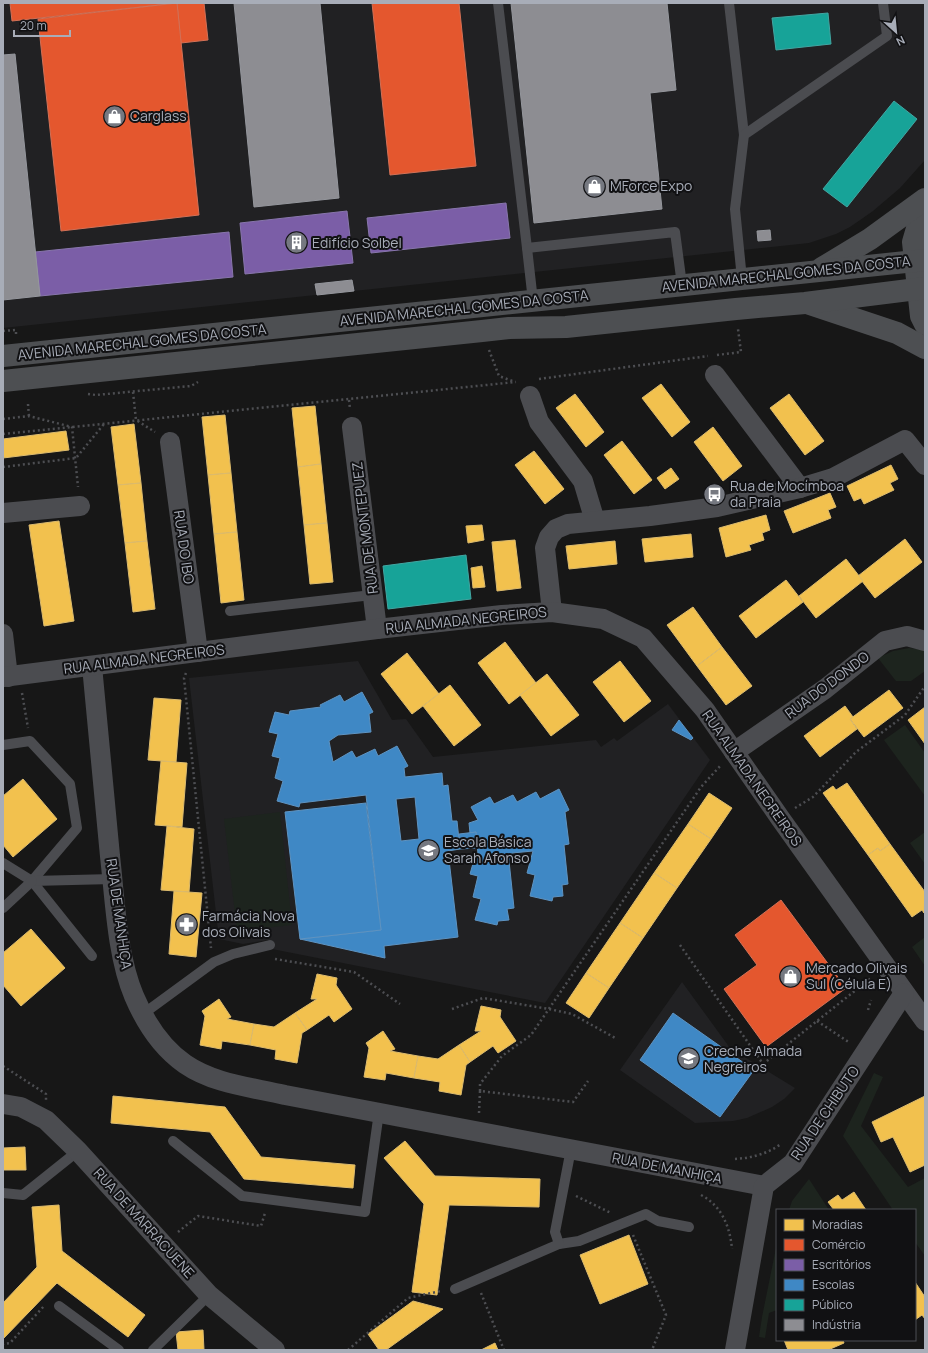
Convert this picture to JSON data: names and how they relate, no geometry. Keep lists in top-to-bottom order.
{
  "streets": {
    "main road": ["AVENIDA MARECHAL GOMES DA COSTA"],
    "street": [
      "RUA DE MONTEPUEZ",
      "RUA DO IBO",
      "RUA ALMADA NEGREIROS",
      "RUA DO DONDO",
      "RUA DE MANHIÇA",
      "RUA DE CHIBUTO",
      "RUA DE MARRACUENE"
    ]
  },
  "crossings": [
    ["RUA DE MONTEPUEZ", "RUA ALMADA NEGREIROS"],
    ["RUA DO IBO", "RUA ALMADA NEGREIROS"],
    ["RUA ALMADA NEGREIROS", "RUA DO DONDO"],
    ["RUA ALMADA NEGREIROS", "RUA DE MANHIÇA"],
    ["RUA ALMADA NEGREIROS", "RUA DE CHIBUTO"],
    ["RUA DE MANHIÇA", "RUA DE CHIBUTO"]
  ],
  "places": {
    "shop": ["Carglass", "MForce Expo", "Mercado Olivais Sul (Célula E)"],
    "building": ["Edifício Solbel"],
    "bus stop": ["Rua de Mocímboa da Praia"],
    "school or university": ["Escola Básica Sarah Afonso", "Creche Almada Negreiros"],
    "pharmacy": ["Farmácia Nova dos Olivais"]
  },
  "legend": [
    "Moradias",
    "Comércio",
    "Escritórios",
    "Escolas",
    "Público",
    "Indústria"
  ],
  "scale_bar": "20 m",
  "north": "bottom right"
}
